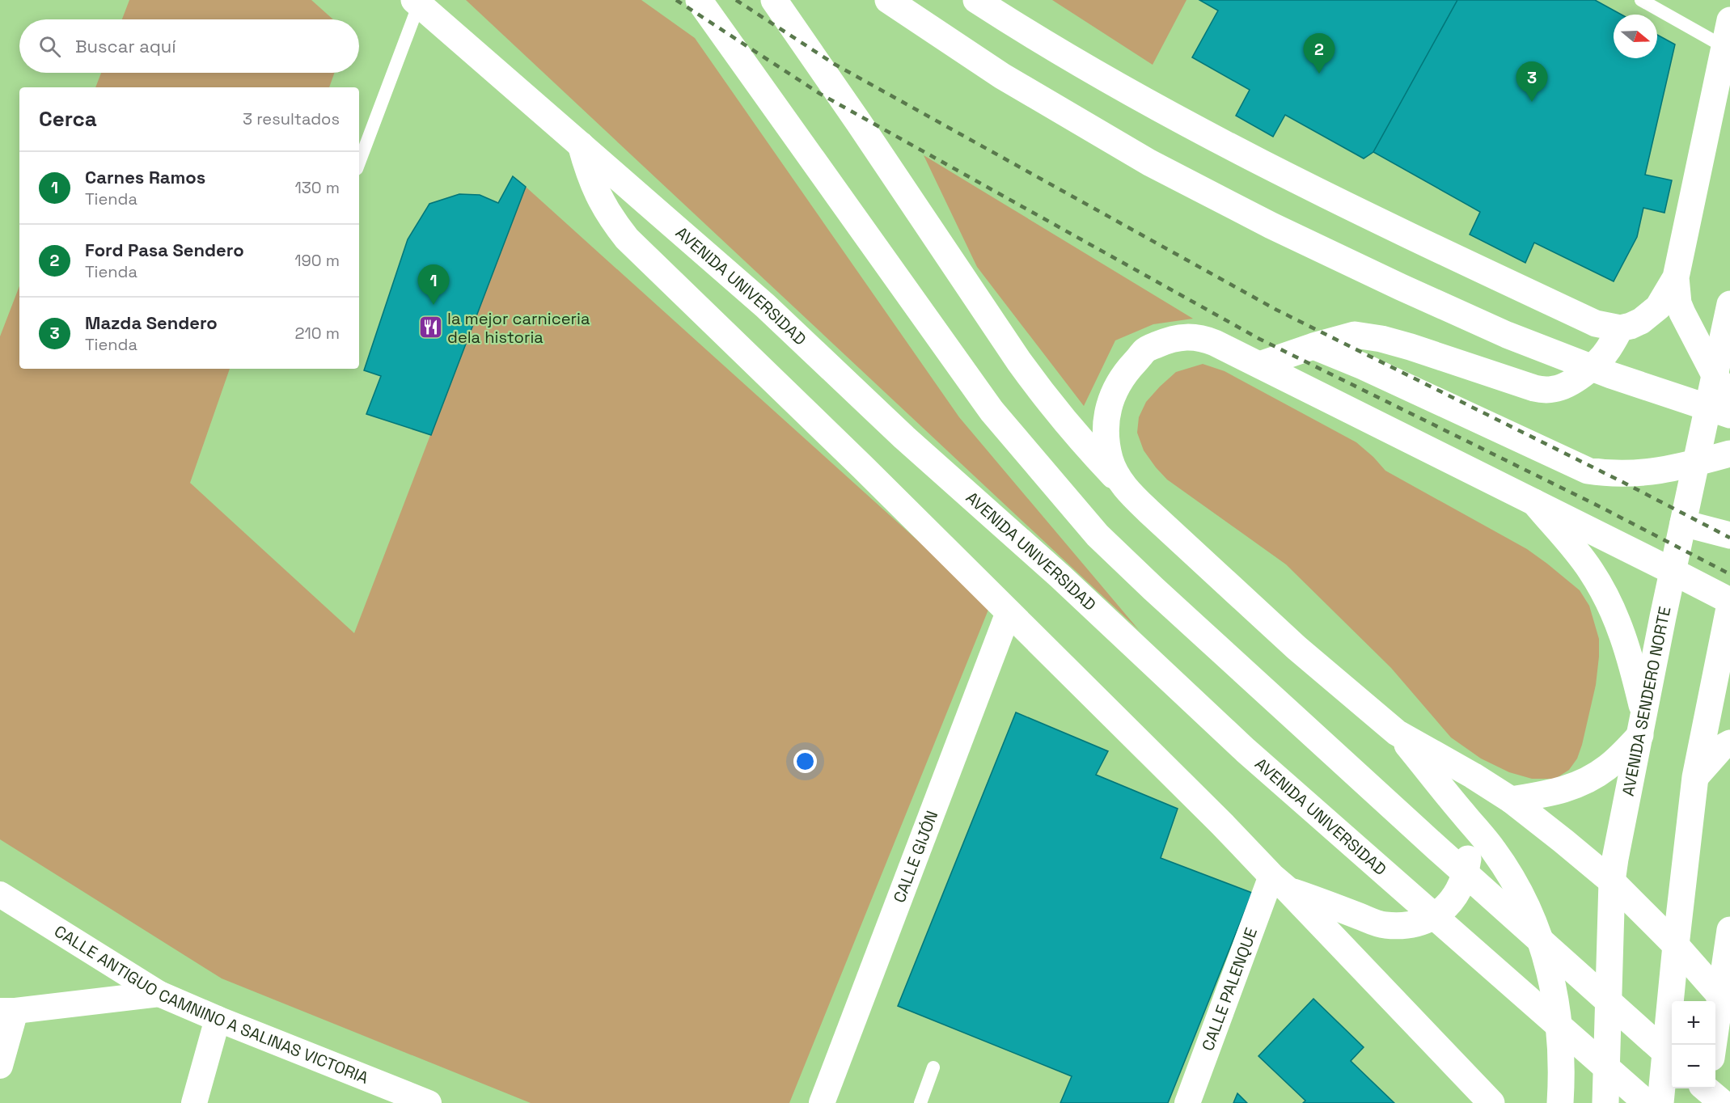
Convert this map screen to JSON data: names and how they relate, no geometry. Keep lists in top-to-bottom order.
{
  "streets": {
    "main road": ["AVENIDA UNIVERSIDAD", "AVENIDA SENDERO NORTE"],
    "street": ["CALLE GIJÓN", "CALLE PALENQUE", "CALLE ANTIGUO CAMNINO A SALINAS VICTORIA"]
  },
  "places": {
    "restaurant": ["la mejor carniceria dela historia"]
  },
  "north": "right",
  "page": {
    "search": "Buscar aquí",
    "pins": ["2", "3", "1"],
    "heading": ["Cerca", "3 resultados"],
    "list": [
      {
        "mark": "1",
        "name": "Carnes Ramos",
        "note": "Tienda",
        "value": "130 m"
      },
      {
        "mark": "2",
        "name": "Ford Pasa Sendero",
        "note": "Tienda",
        "value": "190 m"
      },
      {
        "mark": "3",
        "name": "Mazda Sendero",
        "note": "Tienda",
        "value": "210 m"
      }
    ],
    "map_buttons": ["+", "−"]
  }
}
